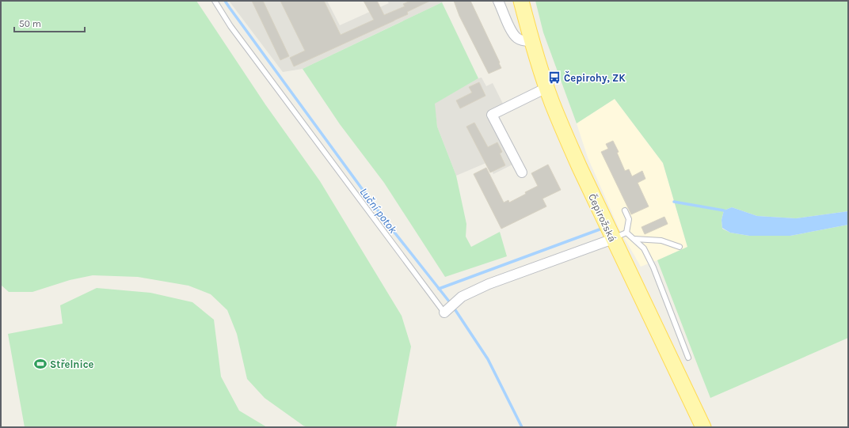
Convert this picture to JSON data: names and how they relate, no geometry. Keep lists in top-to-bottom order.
{
  "streets": {
    "main road": ["Čepirožská"]
  },
  "water": ["Luční potok"],
  "places": {
    "bus stop": ["Čepirohy, ZK"],
    "sports": ["Střelnice"]
  },
  "scale_bar": "50 m"
}
